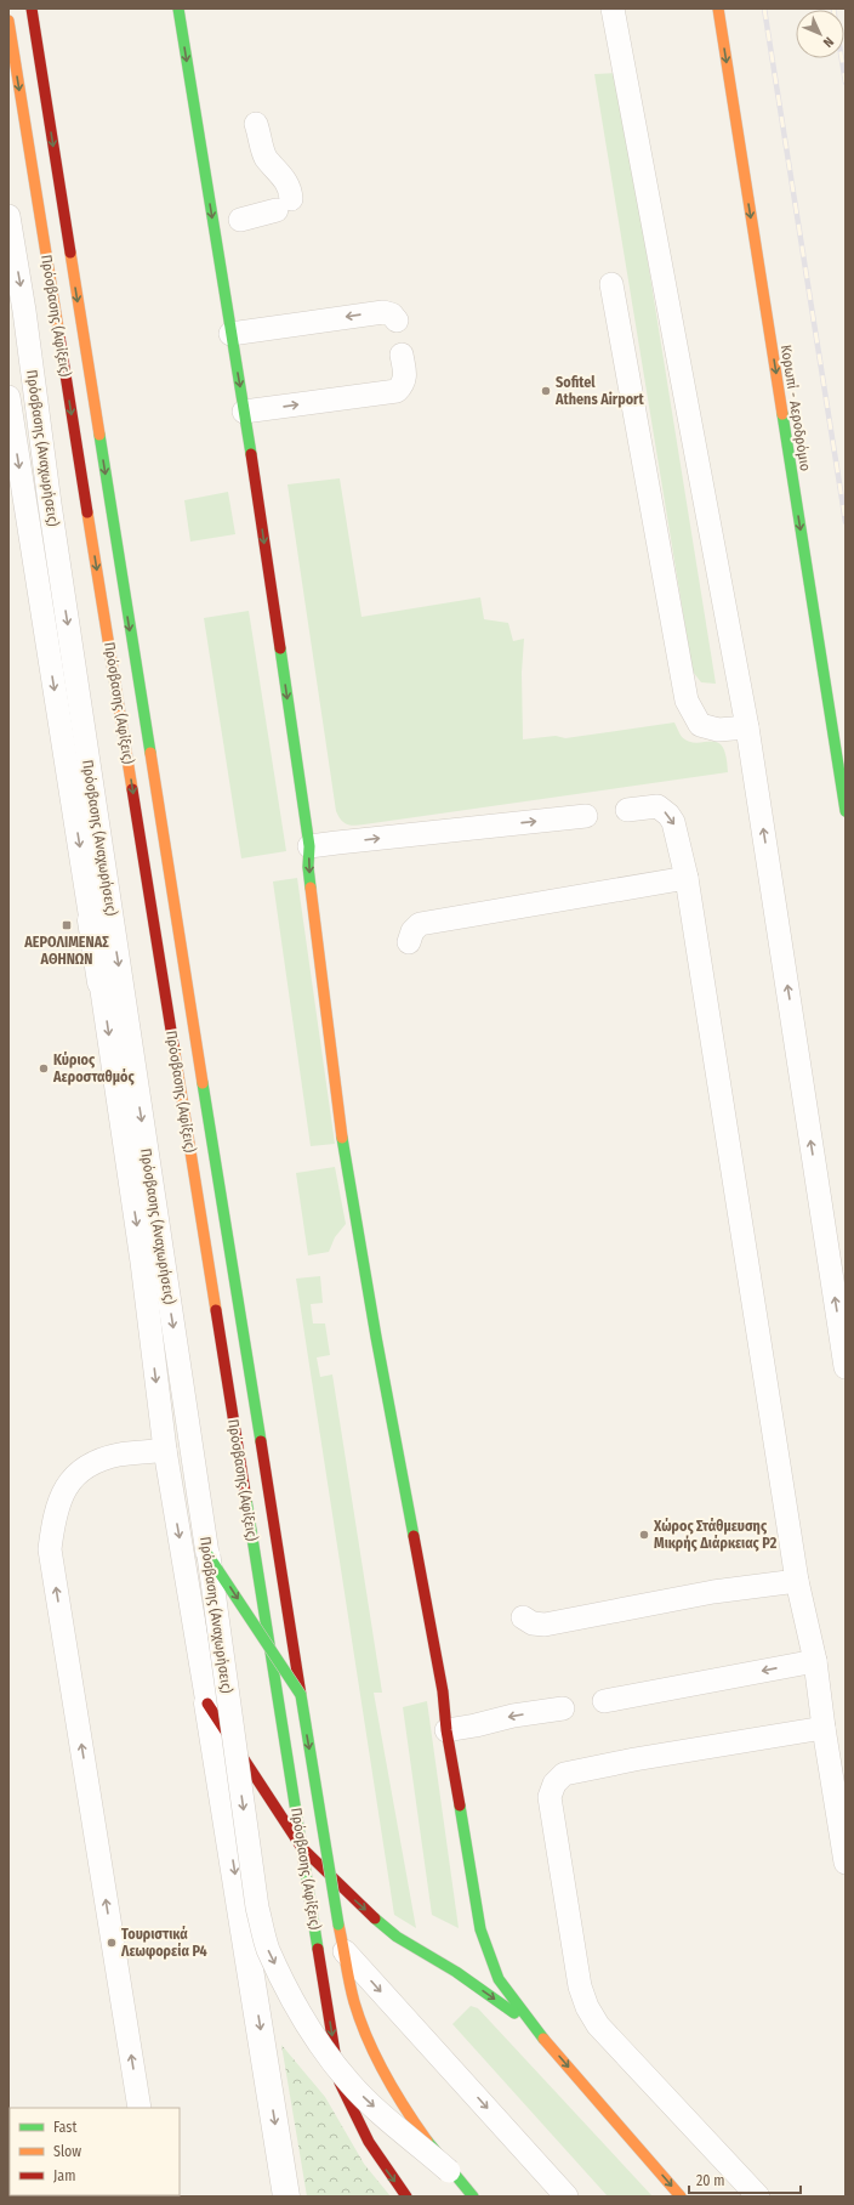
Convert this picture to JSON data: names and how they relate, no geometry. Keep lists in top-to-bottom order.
{
  "streets": {
    "main road": ["Πρόσβασης (Αφίξεις)", "Κορωπί - Αεροδρόμιο"],
    "lane": ["Πρόσβασης (Αναχωρήσεις)"]
  },
  "one_way": ["Κορωπί - Αεροδρόμιο"],
  "places": {
    "other": [
      "Sofitel Athens Airport",
      "Κύριος Αεροσταθμός",
      "Χώρος Στάθμευσης Μικρής Διάρκειας P2",
      "Τουριστικά Λεωφορεία P4"
    ],
    "transit": ["ΑΕΡΟΛΙΜΕΝΑΣ ΑΘΗΝΩΝ"]
  },
  "legend": ["Fast", "Slow", "Jam"],
  "scale_bar": "20 m",
  "north": "bottom right"
}
